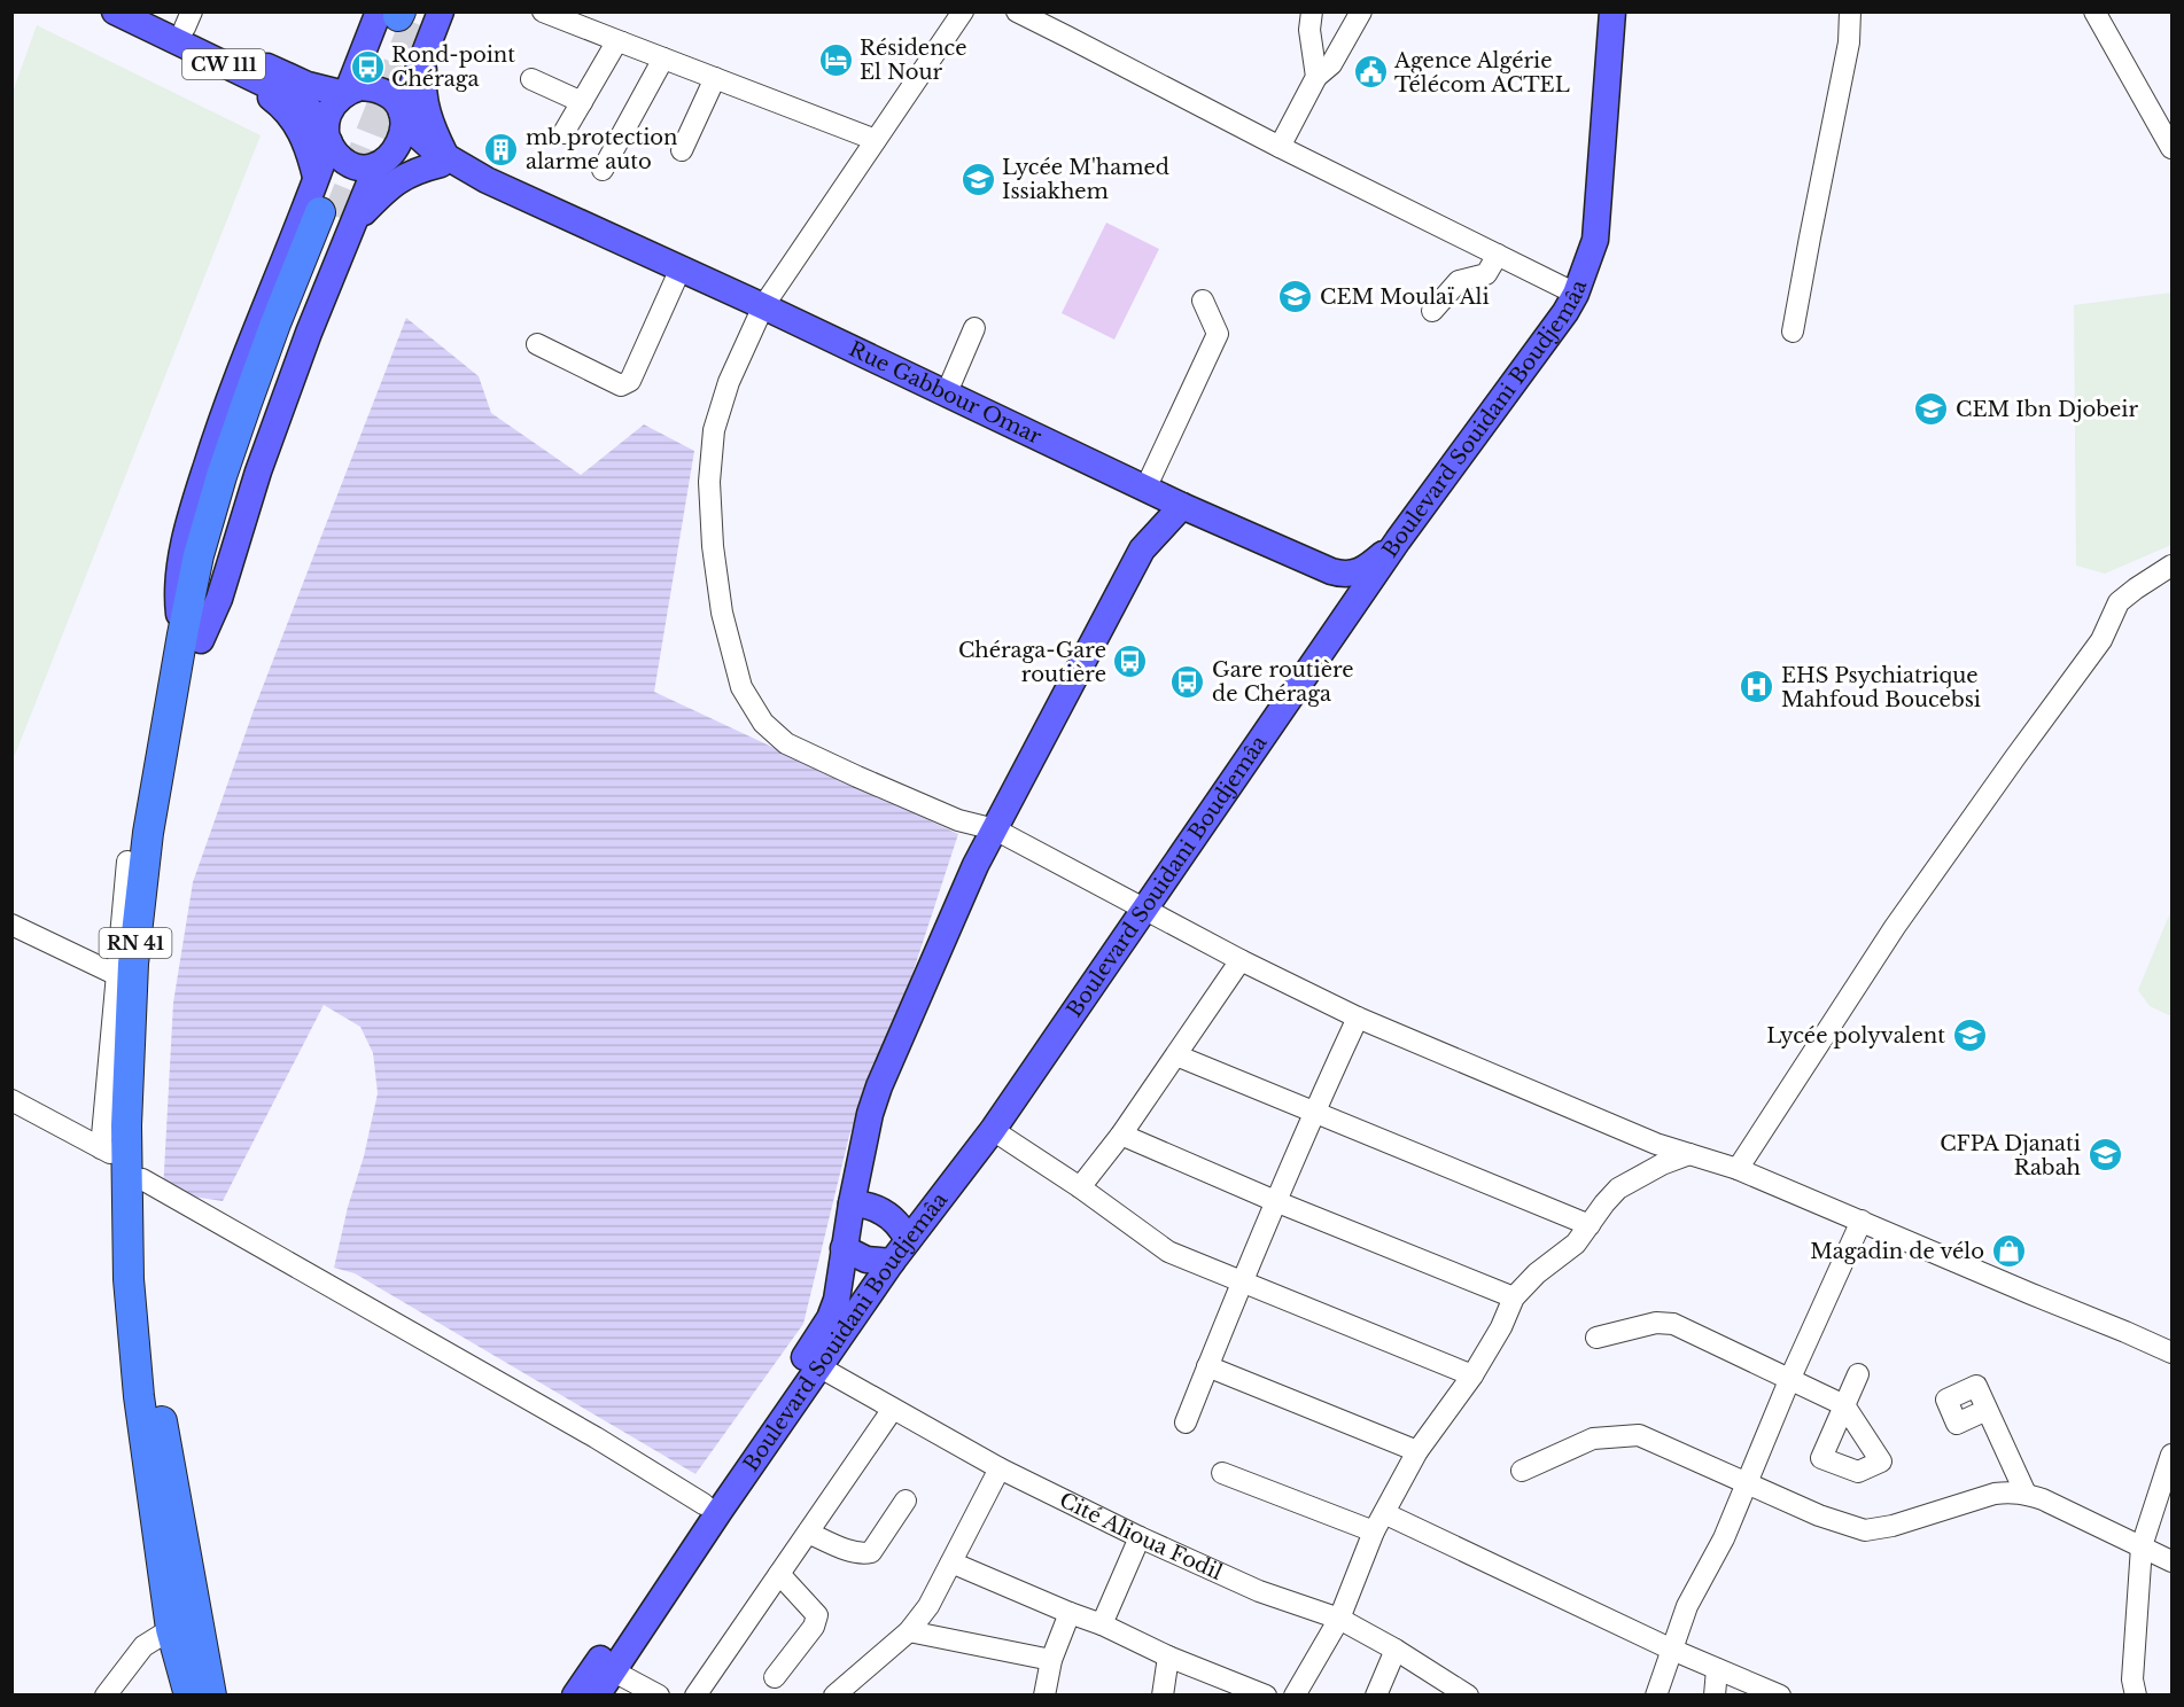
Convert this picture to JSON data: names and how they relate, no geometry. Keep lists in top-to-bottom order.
{
  "streets": {
    "highway": ["RN 41"],
    "main road": ["CW 111", "Rue Gabbour Omar", "Boulevard Souidani Boudjemâa"],
    "street": ["Cité Alioua Fodil"]
  },
  "crossings": [
    ["CW 111", "Rue Gabbour Omar"],
    ["Rue Gabbour Omar", "Boulevard Souidani Boudjemâa"],
    ["Boulevard Souidani Boudjemâa", "Cité Alioua Fodil"]
  ],
  "places": {
    "hotel": ["Résidence El Nour"],
    "bus stop": ["Rond-point Chéraga", "Chéraga-Gare routière", "Gare routière de Chéraga"],
    "public building": ["Agence Algérie Télécom ACTEL"],
    "building": ["mb protection alarme auto"],
    "school or university": [
      "Lycée M'hamed Issiakhem",
      "CEM Moulaï Ali",
      "CEM Ibn Djobeir",
      "Lycée polyvalent",
      "CFPA Djanati Rabah"
    ],
    "hospital": ["EHS Psychiatrique Mahfoud Boucebsi"],
    "shop": ["Magadin de vélo"]
  }
}
